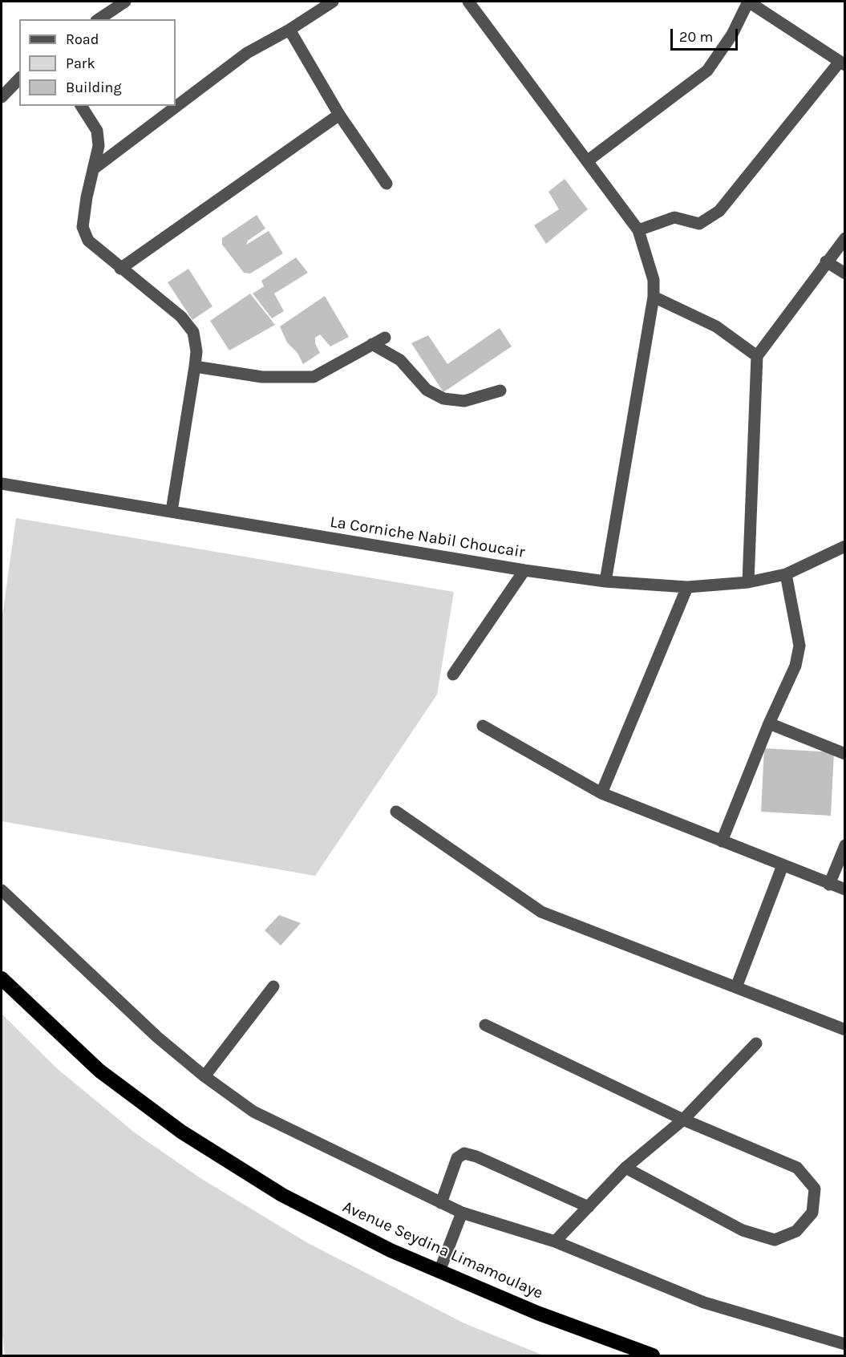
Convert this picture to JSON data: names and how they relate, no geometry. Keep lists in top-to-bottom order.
{
  "streets": {
    "highway": ["Avenue Seydina Limamoulaye"],
    "street": ["La Corniche Nabil Choucair"]
  },
  "legend": ["Road", "Park", "Building"],
  "scale_bar": "20 m"
}
